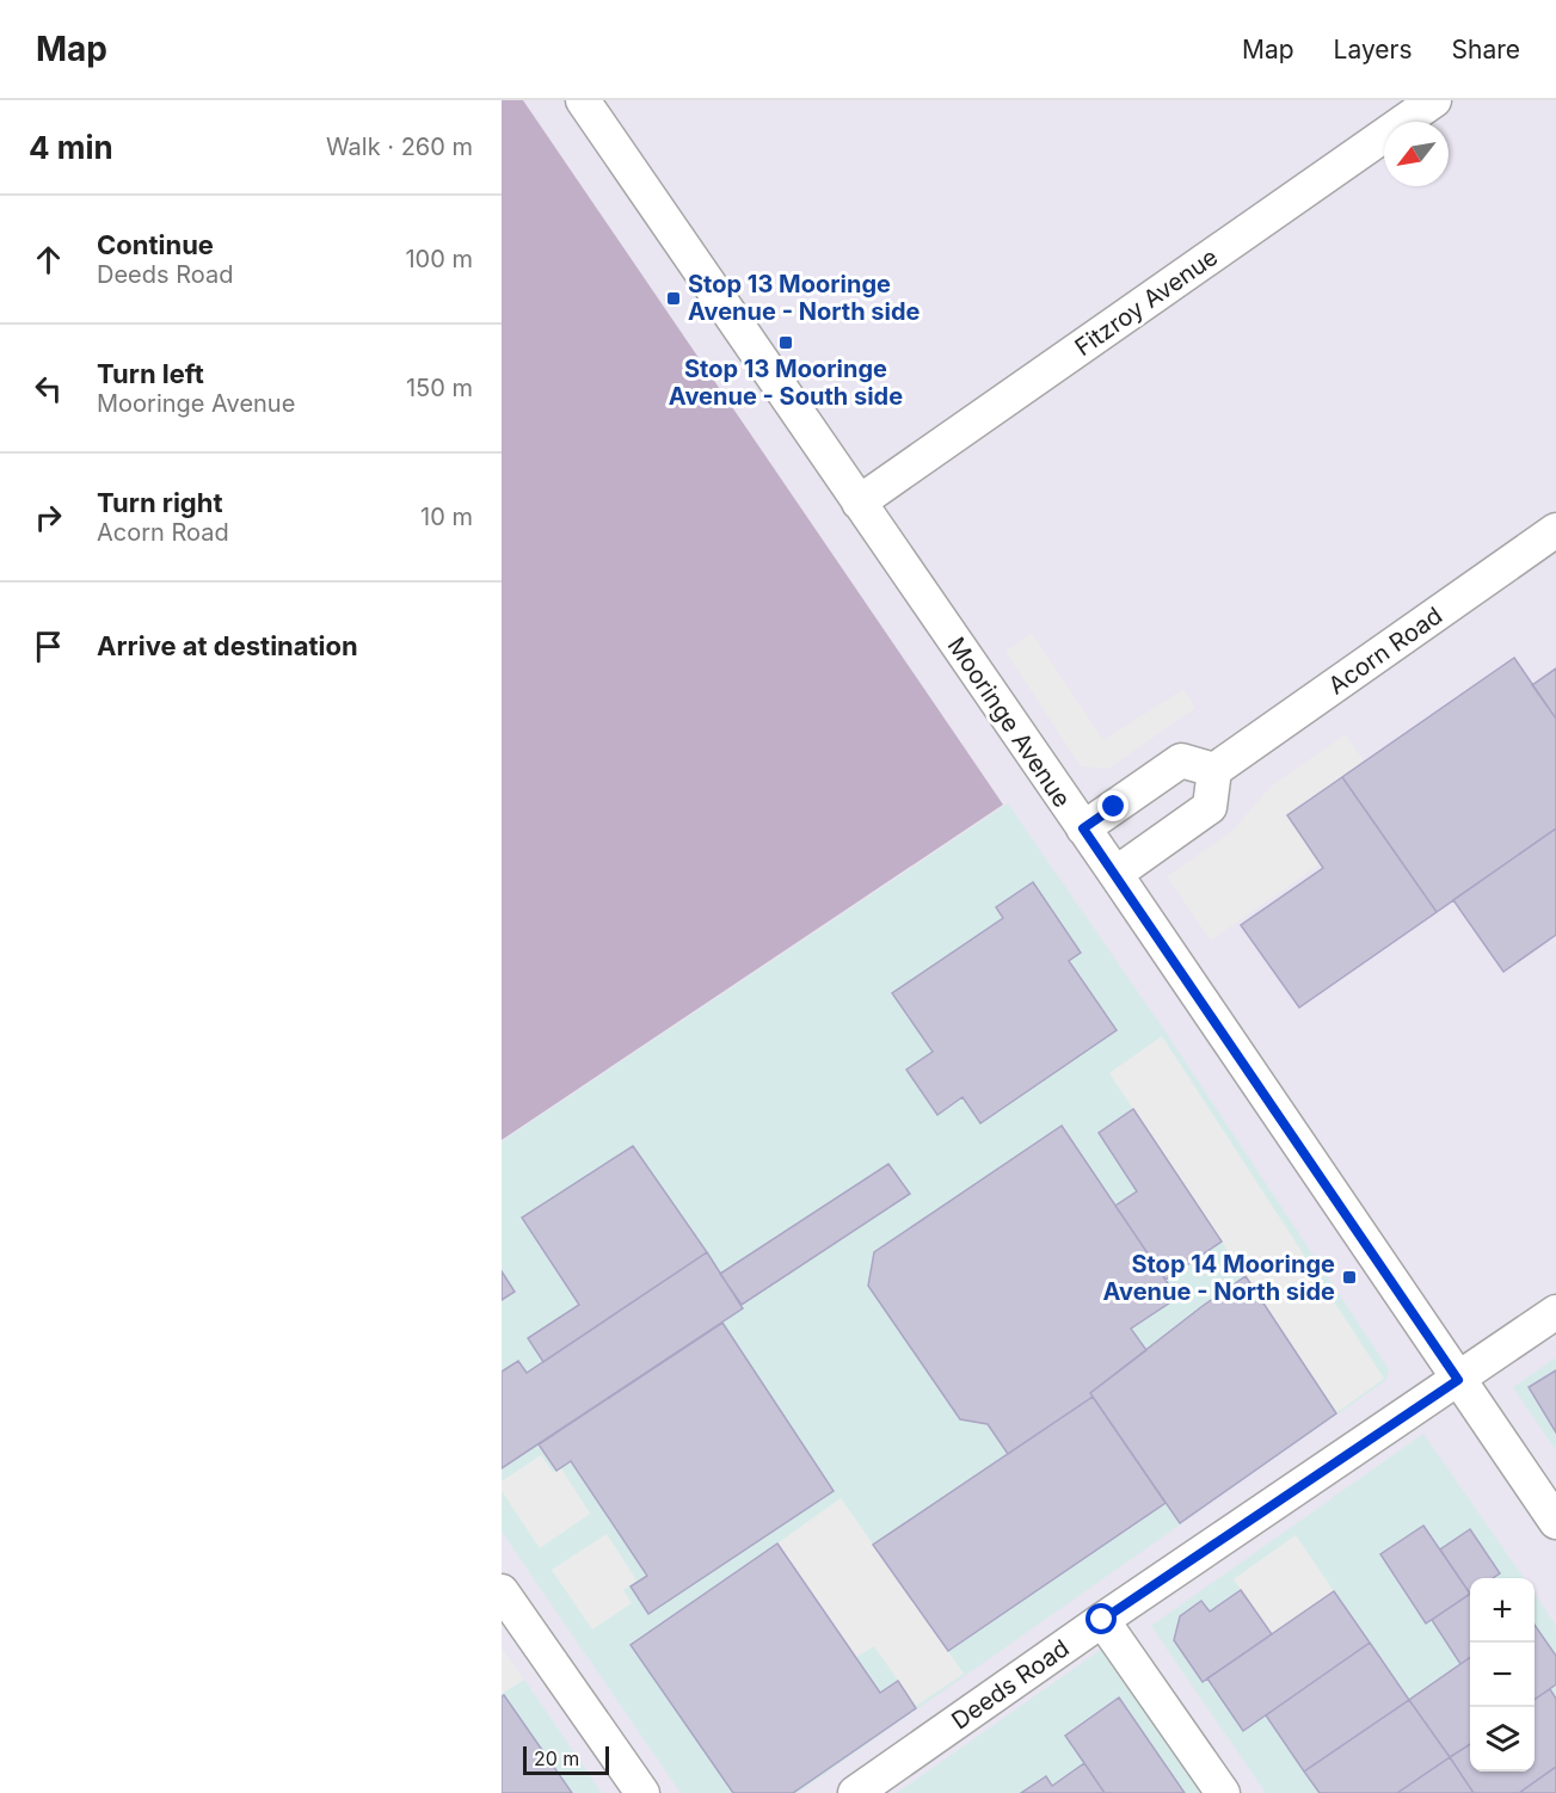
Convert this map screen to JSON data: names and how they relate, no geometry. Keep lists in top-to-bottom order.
{
  "streets": {
    "street": [
      "Fitzroy Avenue",
      "Acorn Road",
      "Mooringe Avenue",
      "Deeds Road"
    ]
  },
  "crossings": [
    ["Fitzroy Avenue", "Mooringe Avenue"],
    ["Mooringe Avenue", "Deeds Road"]
  ],
  "places": {
    "transit": ["Stop 13 Mooringe Avenue - North side", "Stop 13 Mooringe Avenue - South side", "Stop 14 Mooringe Avenue - North side"]
  },
  "scale_bar": "20 m",
  "north": "bottom left",
  "page": {
    "header": "Map",
    "nav": ["Map", "Layers", "Share"],
    "heading": ["4 min", "Walk · 260 m"],
    "list": [
      ["Continue", "Deeds Road", "100 m"],
      ["Turn left", "Mooringe Avenue", "150 m"],
      ["Turn right", "Acorn Road", "10 m"],
      "Arrive at destination"
    ],
    "map_buttons": ["+", "−"],
    "scale": "20 m"
  }
}
